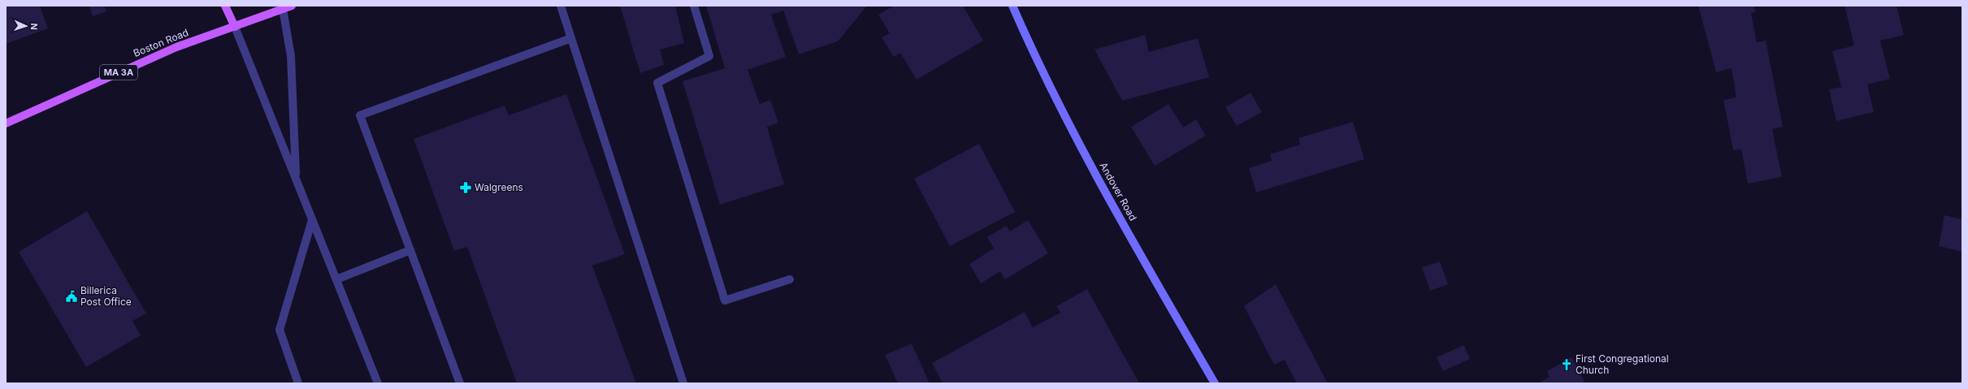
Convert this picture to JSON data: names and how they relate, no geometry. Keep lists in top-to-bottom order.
{
  "streets": {
    "main road": ["Boston Road", "MA 3A", "Andover Road"]
  },
  "places": {
    "pharmacy": ["Walgreens"],
    "public building": ["Billerica Post Office"],
    "church": ["First Congregational Church"]
  },
  "north": "right"
}
